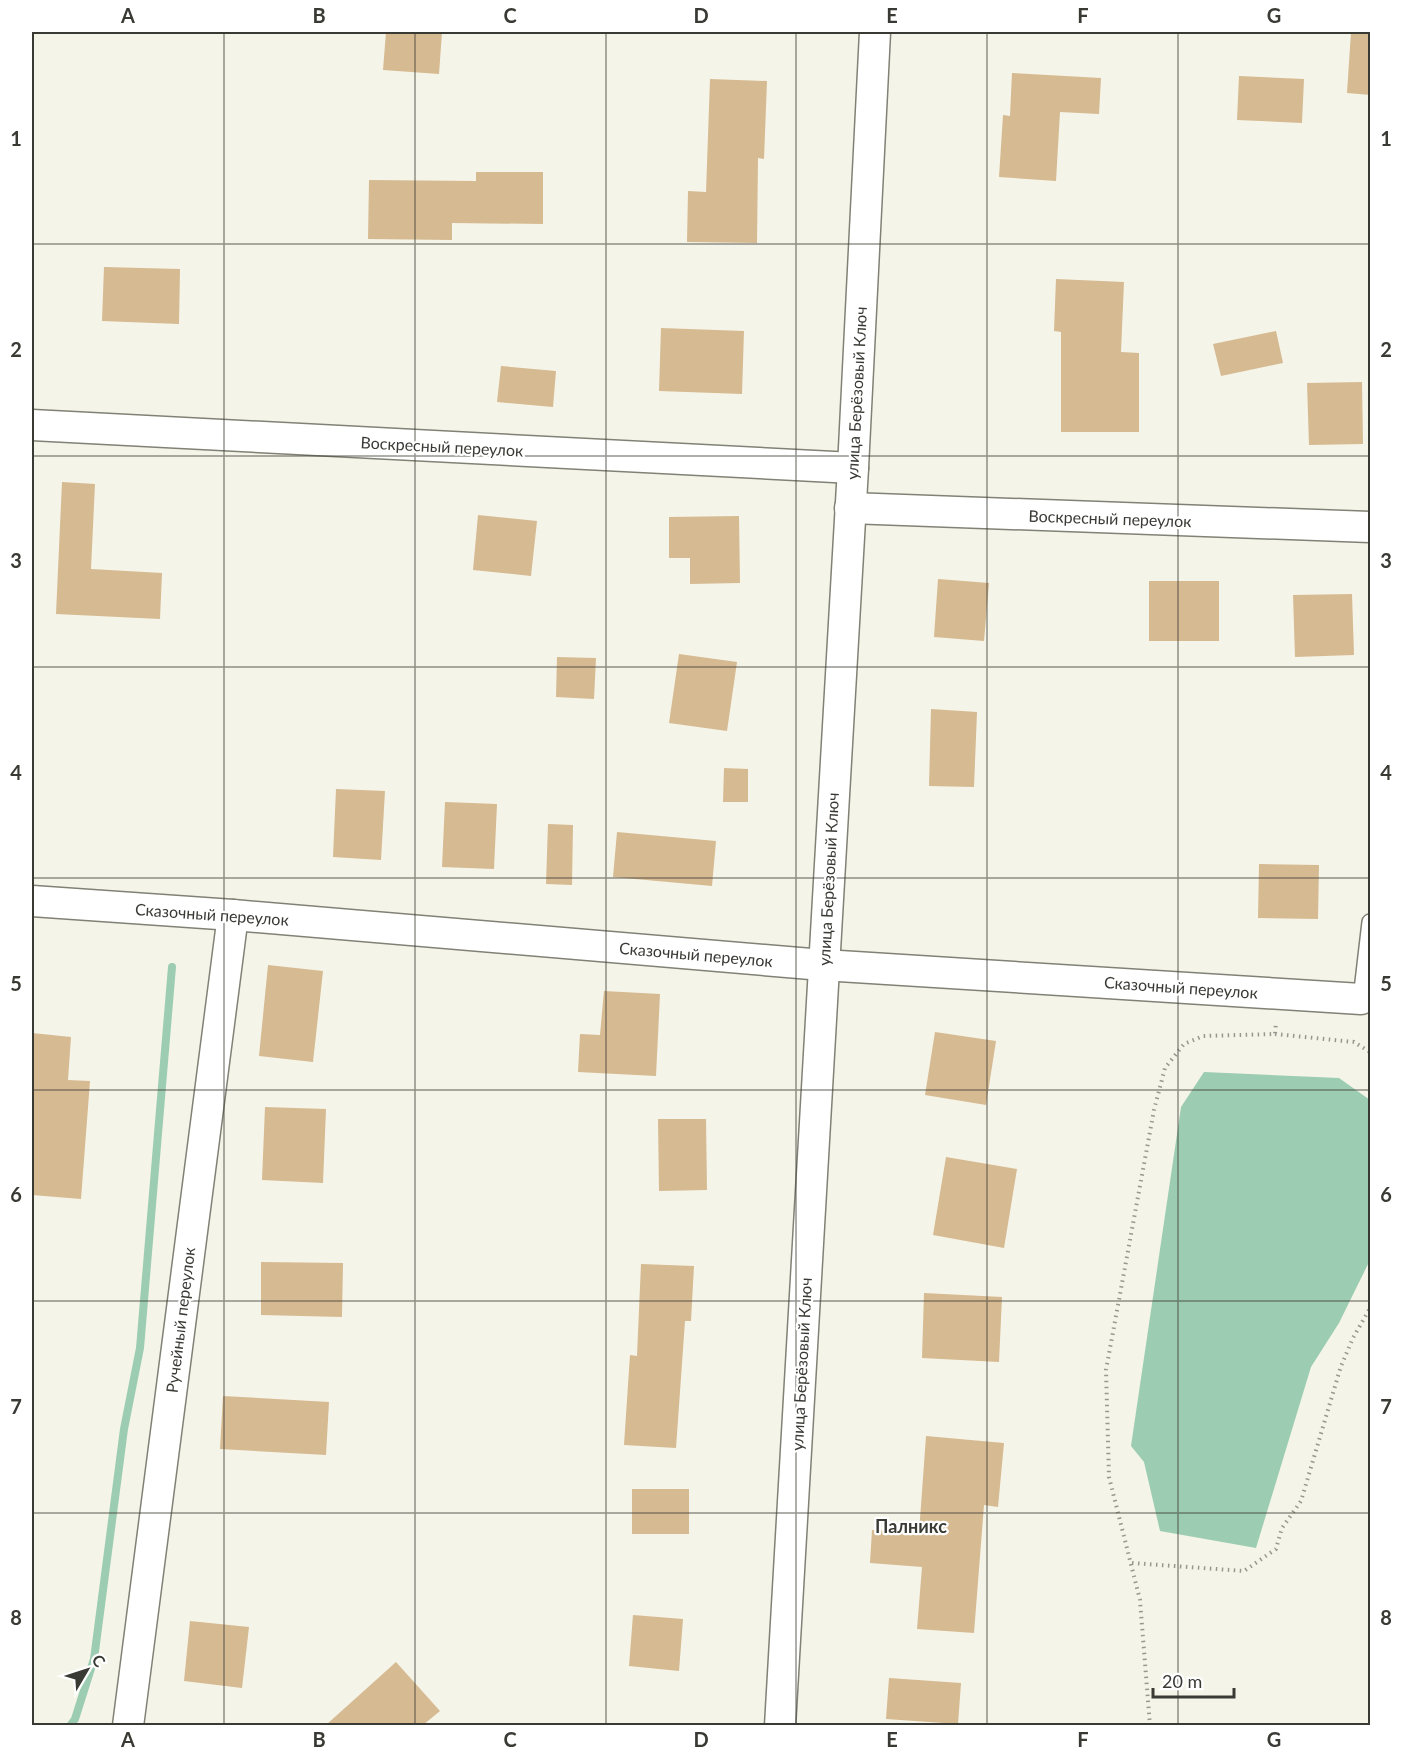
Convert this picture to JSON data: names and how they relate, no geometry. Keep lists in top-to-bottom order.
{
  "streets": {
    "street": [
      "улица Берёзовый Ключ",
      "Воскресный переулок",
      "Сказочный переулок",
      "Ручейный переулок"
    ]
  },
  "crossings": [
    ["улица Берёзовый Ключ", "Воскресный переулок"],
    ["улица Берёзовый Ключ", "Сказочный переулок"],
    ["Сказочный переулок", "Ручейный переулок"]
  ],
  "districts": ["Палникс"],
  "scale_bar": "20 m",
  "north": "top right",
  "grid": {
    "columns": [
      "A",
      "B",
      "C",
      "D",
      "E",
      "F",
      "G"
    ],
    "rows": [
      "1",
      "2",
      "3",
      "4",
      "5",
      "6",
      "7",
      "8"
    ]
  }
}
